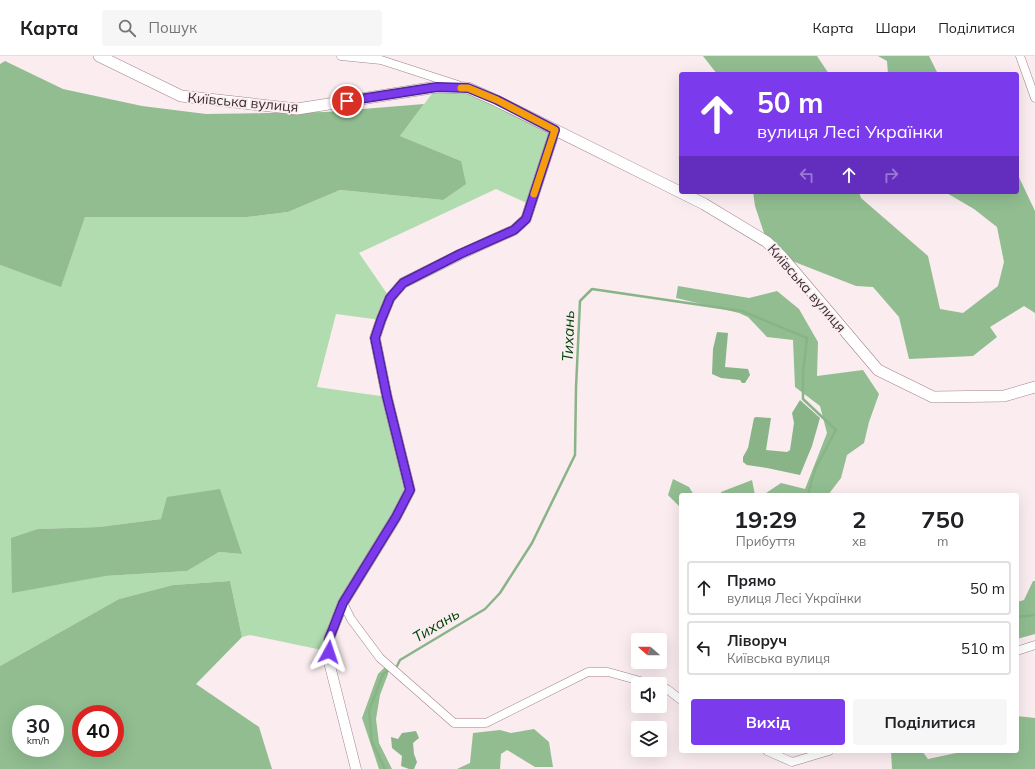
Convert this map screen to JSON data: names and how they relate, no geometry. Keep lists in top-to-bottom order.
{
  "streets": {
    "main road": ["Київська вулиця"]
  },
  "water": ["Тихань"],
  "north": "left",
  "page": {
    "header": "Карта",
    "search": "Пошук",
    "nav": ["Карта", "Шари", "Поділитися"],
    "turn": ["50 m", "вулиця Лесі Українки"],
    "eta": [
      "19:29",
      "Прибуття",
      "2",
      "хв",
      "750",
      "m"
    ],
    "list": [
      {
        "name": "Прямо",
        "note": "вулиця Лесі Українки",
        "value": "50 m"
      },
      {
        "name": "Ліворуч",
        "note": "Київська вулиця",
        "value": "510 m"
      }
    ],
    "buttons": ["Вихід", "Поділитися"],
    "speed": "30 km/h",
    "limit": "40"
  }
}
